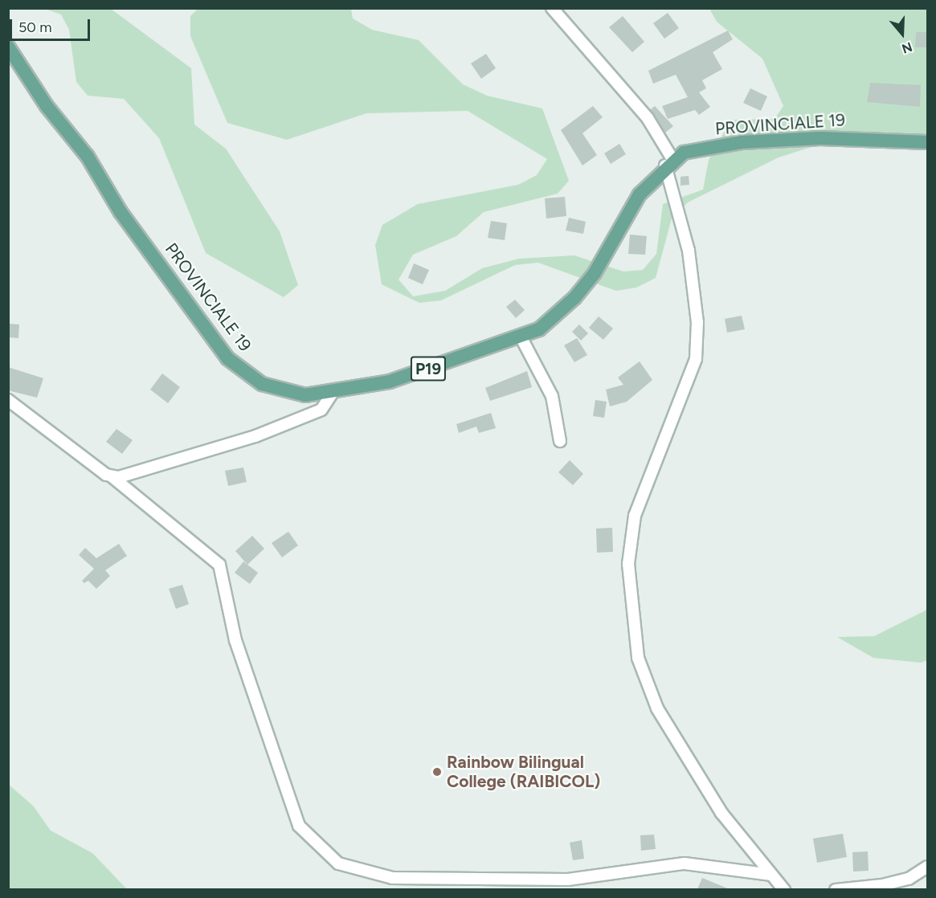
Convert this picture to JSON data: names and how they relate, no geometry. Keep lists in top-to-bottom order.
{
  "streets": {
    "main road": ["PROVINCIALE 19", "P19"]
  },
  "places": ["Rainbow Bilingual College (RAIBICOL)"],
  "scale_bar": "50 m",
  "north": "bottom"
}
